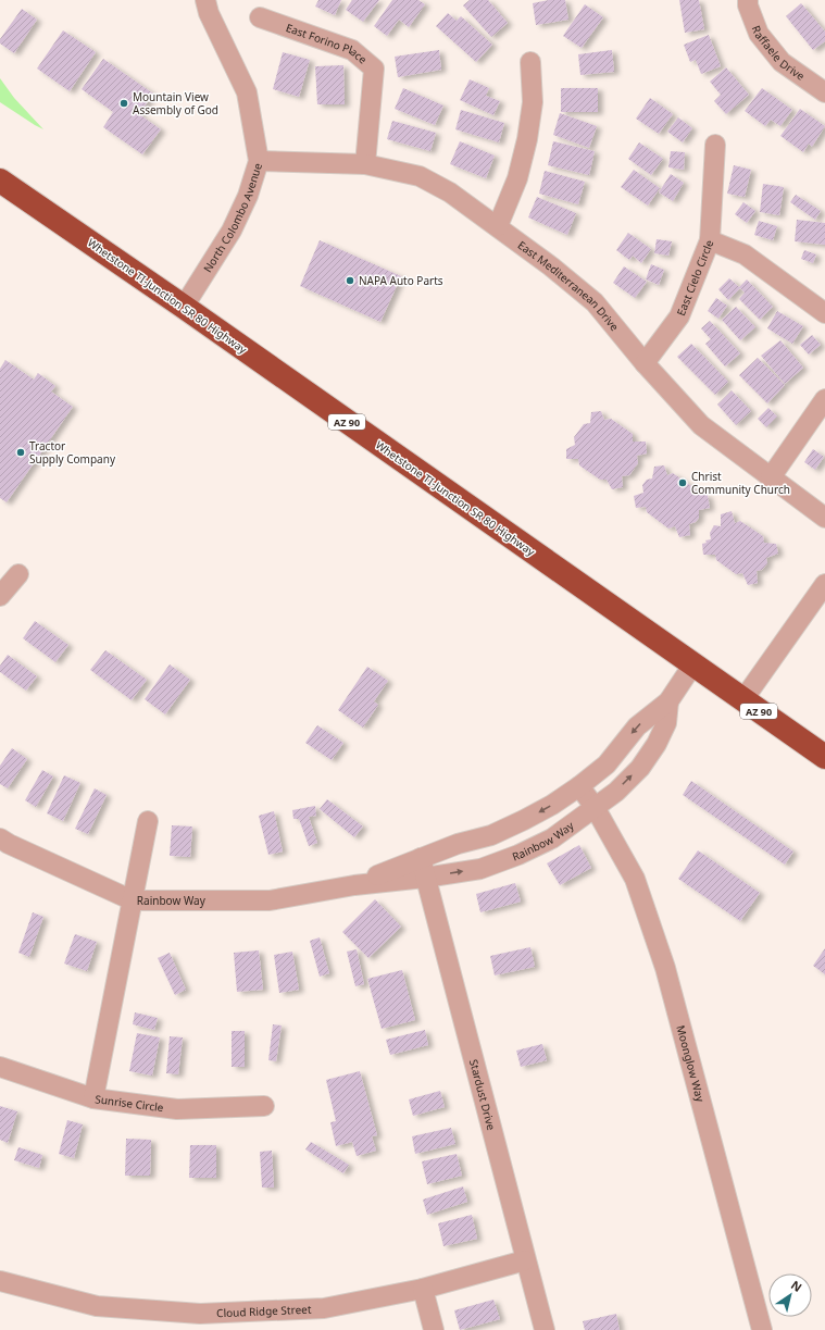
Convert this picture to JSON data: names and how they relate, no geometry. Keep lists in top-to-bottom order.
{
  "streets": {
    "highway": ["Whetstone TI-Junction SR 80 Highway", "AZ 90"],
    "street": [
      "East Forino Place",
      "Raffaele Drive",
      "North Colombo Avenue",
      "East Cielo Circle",
      "East Mediterranean Drive",
      "Rainbow Way",
      "Moonglow Way",
      "Stardust Drive",
      "Sunrise Circle",
      "Cloud Ridge Street"
    ]
  },
  "crossings": [
    ["East Forino Place", "East Mediterranean Drive"],
    ["North Colombo Avenue", "East Mediterranean Drive"],
    ["North Colombo Avenue", "Whetstone TI-Junction SR 80 Highway"],
    ["East Cielo Circle", "East Mediterranean Drive"],
    ["Whetstone TI-Junction SR 80 Highway", "Rainbow Way"],
    ["Rainbow Way", "Moonglow Way"],
    ["Rainbow Way", "Stardust Drive"],
    ["Stardust Drive", "Cloud Ridge Street"]
  ],
  "places": [
    "Mountain View Assembly of God",
    "NAPA Auto Parts",
    "Tractor Supply Company",
    "Christ Community Church"
  ],
  "north": "top right"
}
